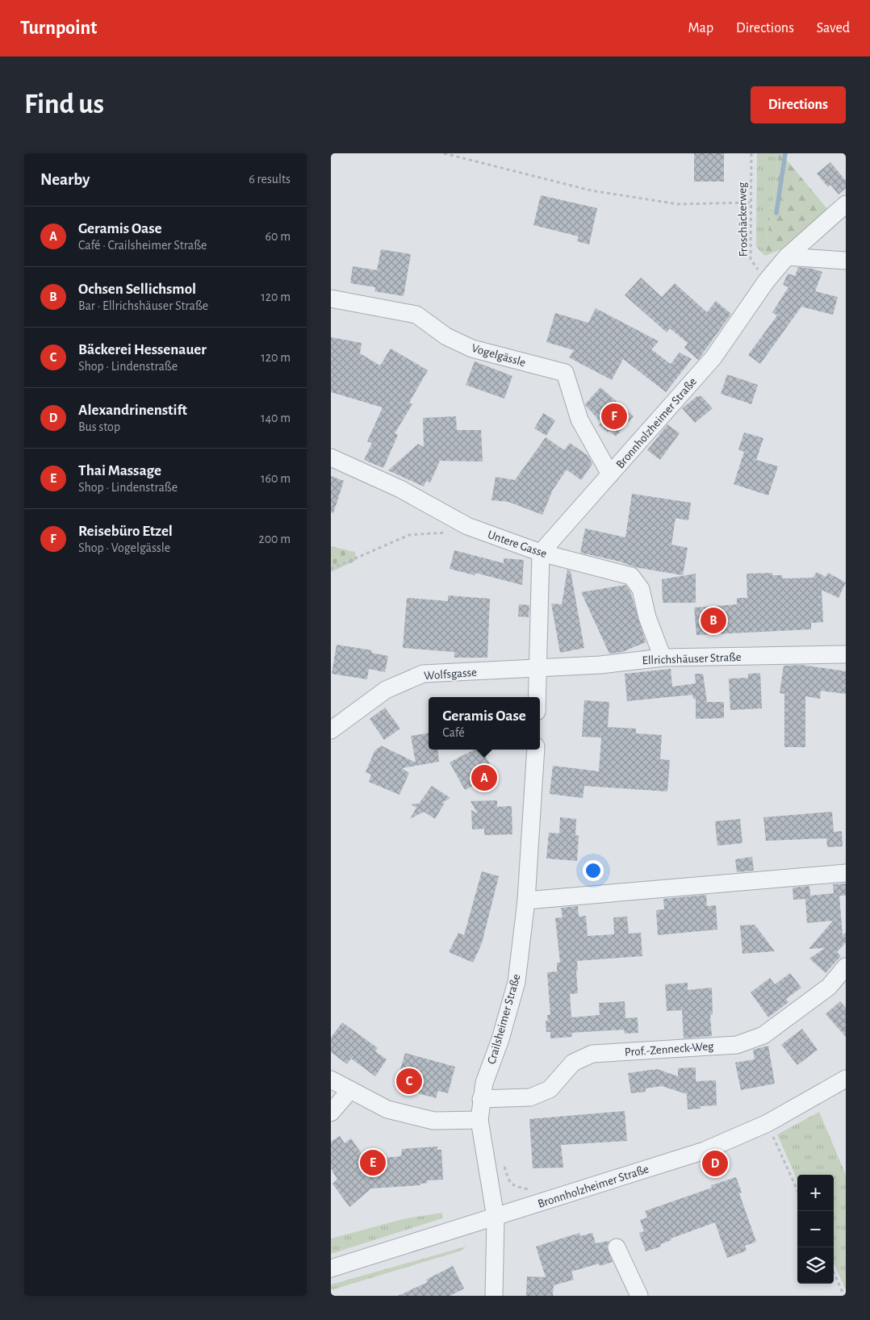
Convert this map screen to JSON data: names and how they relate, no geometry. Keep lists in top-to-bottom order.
{
  "streets": {
    "street": [
      "Vogelgässle",
      "Bronnholzheimer Straße",
      "Untere Gasse",
      "Ellrichshäuser Straße",
      "Wolfsgasse",
      "Crailsheimer Straße",
      "Prof.-Zenneck-Weg"
    ],
    "path": ["Froschäckerweg"]
  },
  "crossings": [
    ["Froschäckerweg", "Bronnholzheimer Straße"],
    ["Vogelgässle", "Bronnholzheimer Straße"],
    ["Bronnholzheimer Straße", "Untere Gasse"],
    ["Bronnholzheimer Straße", "Crailsheimer Straße"],
    ["Untere Gasse", "Ellrichshäuser Straße"],
    ["Ellrichshäuser Straße", "Wolfsgasse"],
    ["Crailsheimer Straße", "Prof.-Zenneck-Weg"]
  ],
  "page": {
    "header": "Turnpoint",
    "nav": ["Map", "Directions", "Saved"],
    "buttons": "Directions",
    "title": "Find us",
    "heading": ["Nearby", "6 results"],
    "list": [
      {
        "mark": "A",
        "name": "Geramis Oase",
        "note": "Café · Crailsheimer Straße",
        "value": "60 m"
      },
      {
        "mark": "B",
        "name": "Ochsen Sellichsmol",
        "note": "Bar · Ellrichshäuser Straße",
        "value": "120 m"
      },
      {
        "mark": "C",
        "name": "Bäckerei Hessenauer",
        "note": "Shop · Lindenstraße",
        "value": "120 m"
      },
      {
        "mark": "D",
        "name": "Alexandrinenstift",
        "note": "Bus stop",
        "value": "140 m"
      },
      {
        "mark": "E",
        "name": "Thai Massage",
        "note": "Shop · Lindenstraße",
        "value": "160 m"
      },
      {
        "mark": "F",
        "name": "Reisebüro Etzel",
        "note": "Shop · Vogelgässle",
        "value": "200 m"
      }
    ],
    "pins": [
      "F",
      "B",
      "A",
      "C",
      "E",
      "D"
    ],
    "popup": ["Geramis Oase", "Café"],
    "map_buttons": ["+", "−"]
  }
}
